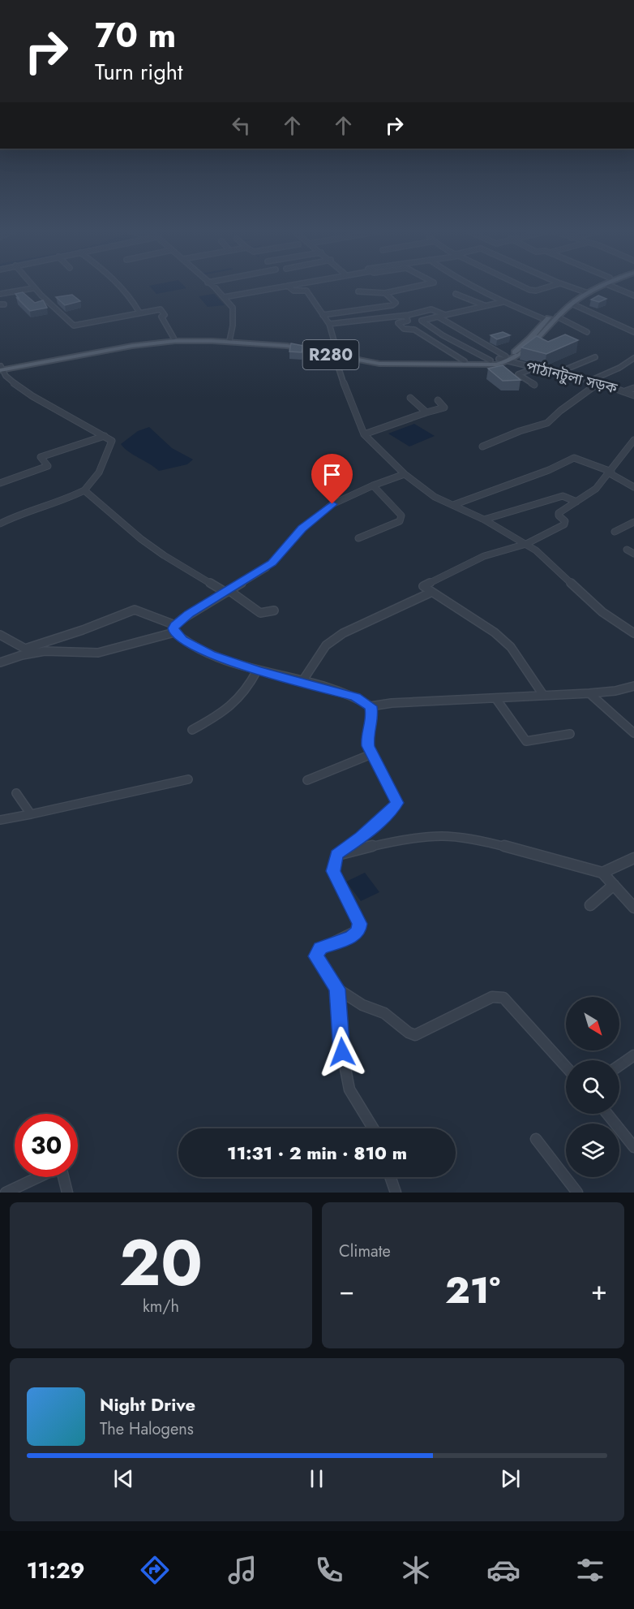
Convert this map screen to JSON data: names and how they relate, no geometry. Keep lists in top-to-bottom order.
{
  "streets": {
    "main road": ["R280"],
    "street": ["পাঠানটুলা সড়ক"]
  },
  "crossings": [
    ["R280", "পাঠানটুলা সড়ক"]
  ],
  "north": "bottom right",
  "page": {
    "turn": ["70 m", "Turn right"],
    "limit": "30",
    "trip": "11:31 · 2 min · 810 m",
    "tile": [
      ["20", "km/h"],
      "Climate"
    ],
    "heat": ["−", "21°", "+"],
    "song": ["Night Drive", "The Halogens"],
    "tabs": "11:29"
  }
}
